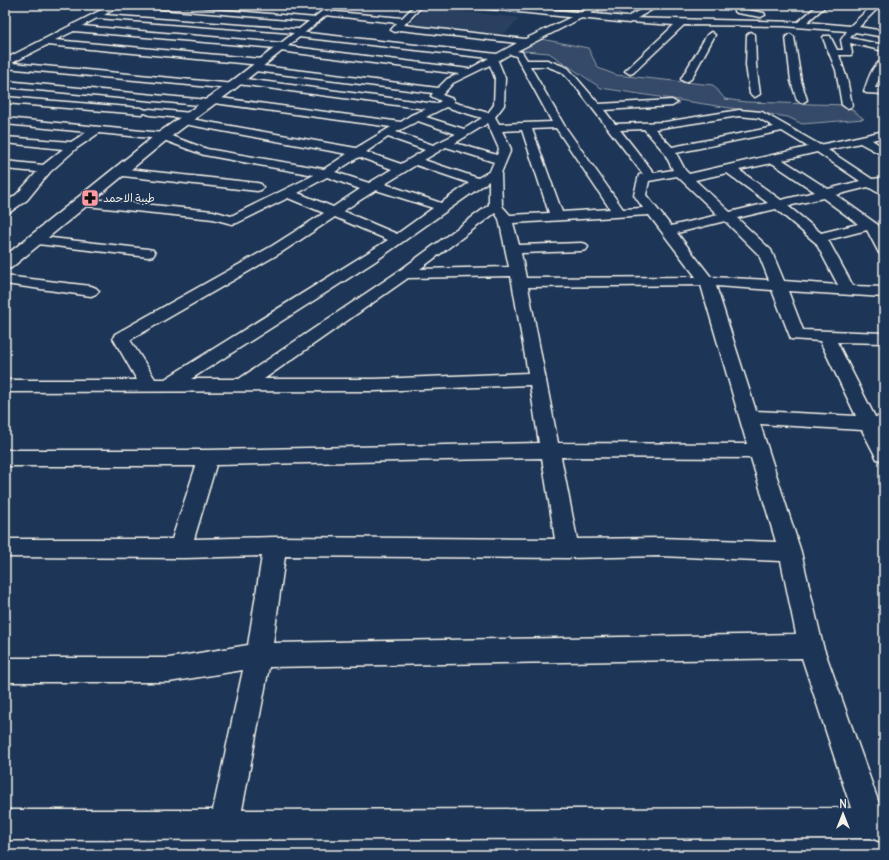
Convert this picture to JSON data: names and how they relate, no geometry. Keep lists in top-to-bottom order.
{
  "places": {
    "pharmacy": ["طيبة الاحمد"]
  },
  "north": "top"
}
